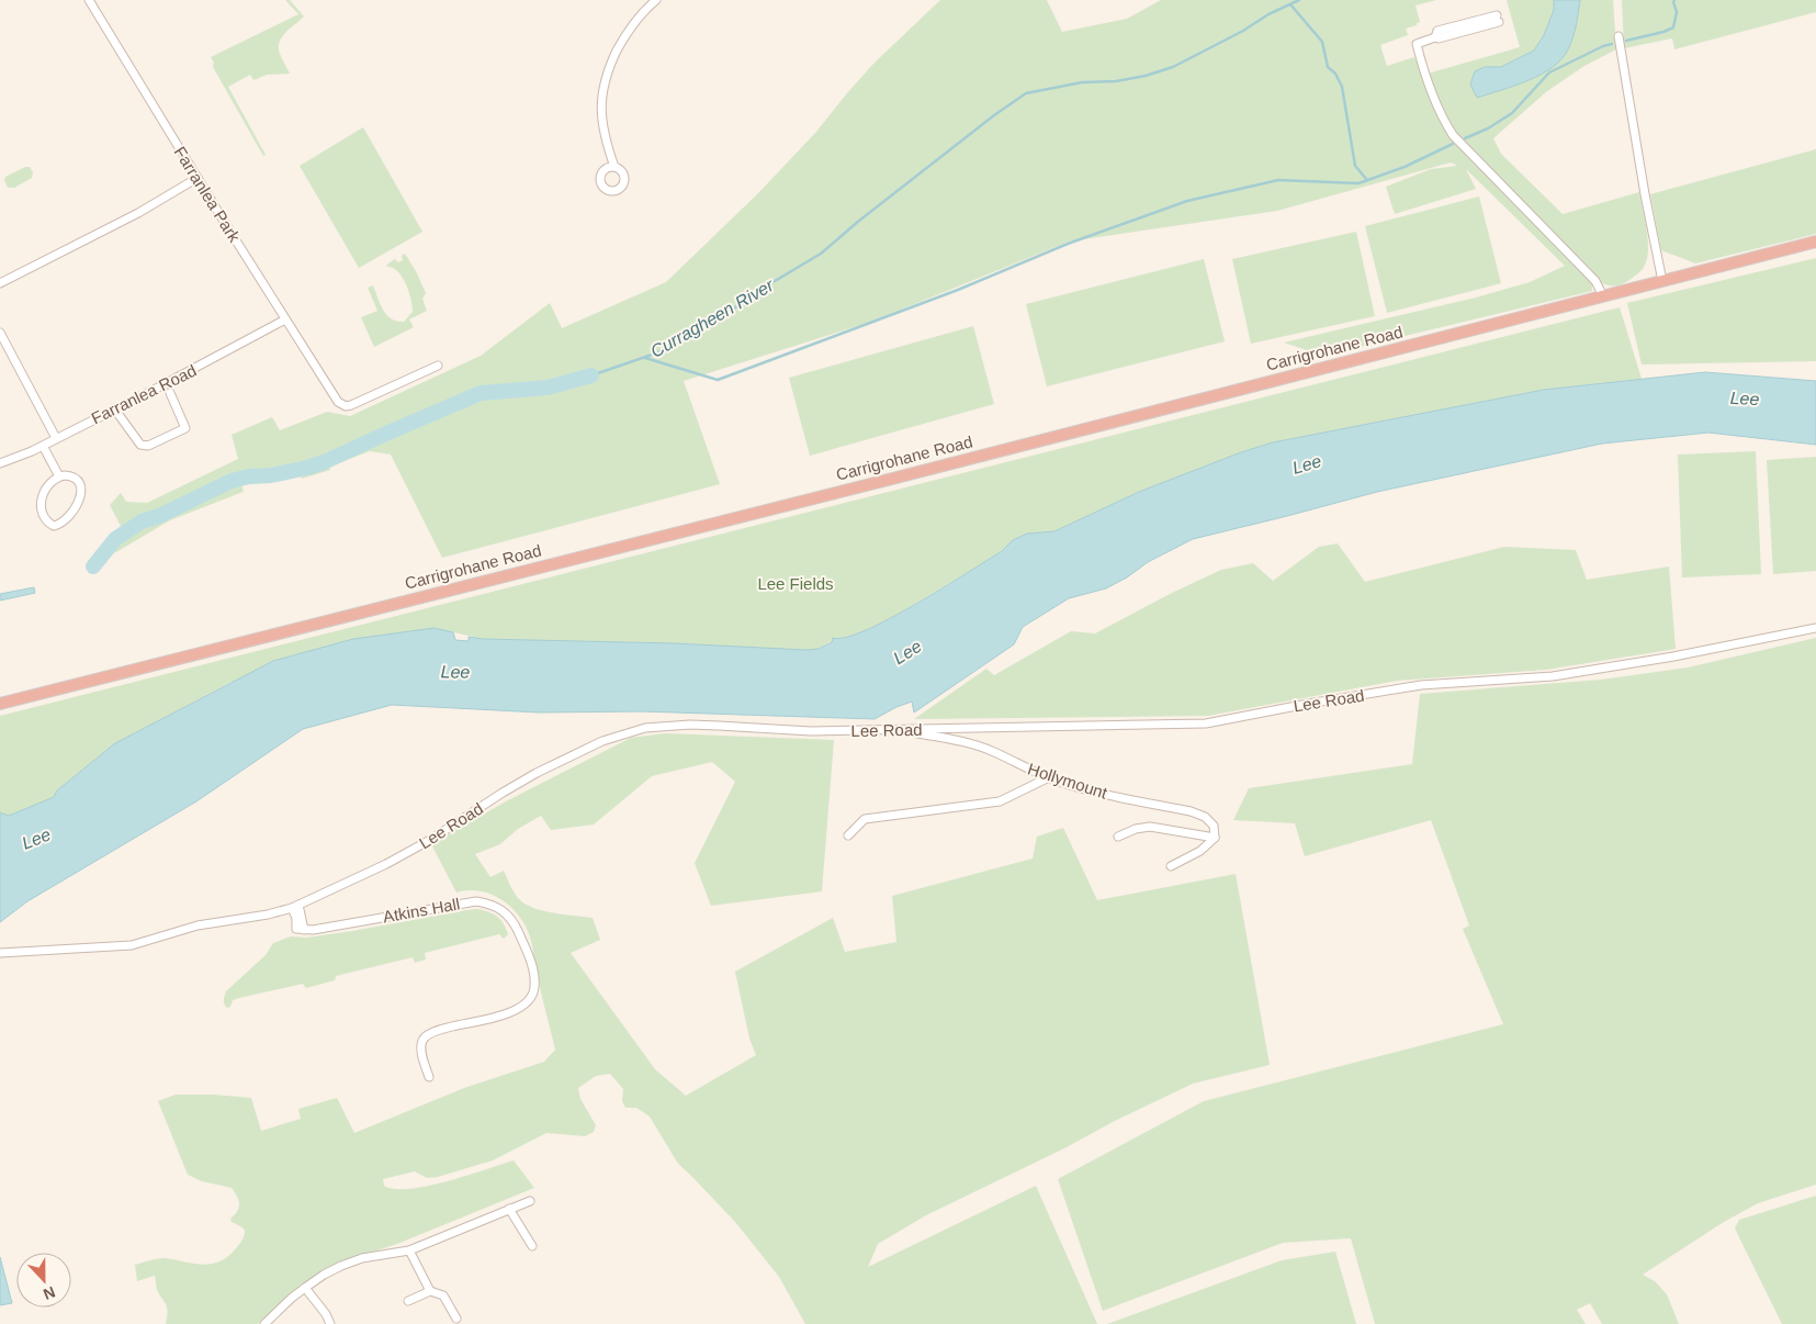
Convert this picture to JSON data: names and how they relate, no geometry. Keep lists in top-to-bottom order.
{
  "streets": {
    "highway": ["Carrigrohane Road"],
    "street": [
      "Farranlea Park",
      "Farranlea Road",
      "Lee Road",
      "Hollymount",
      "Atkins Hall"
    ]
  },
  "crossings": [
    ["Farranlea Park", "Farranlea Road"],
    ["Lee Road", "Hollymount"],
    ["Lee Road", "Atkins Hall"]
  ],
  "water": ["Curragheen River", "Lee"],
  "parks": ["Lee Fields"],
  "north": "bottom"
}
